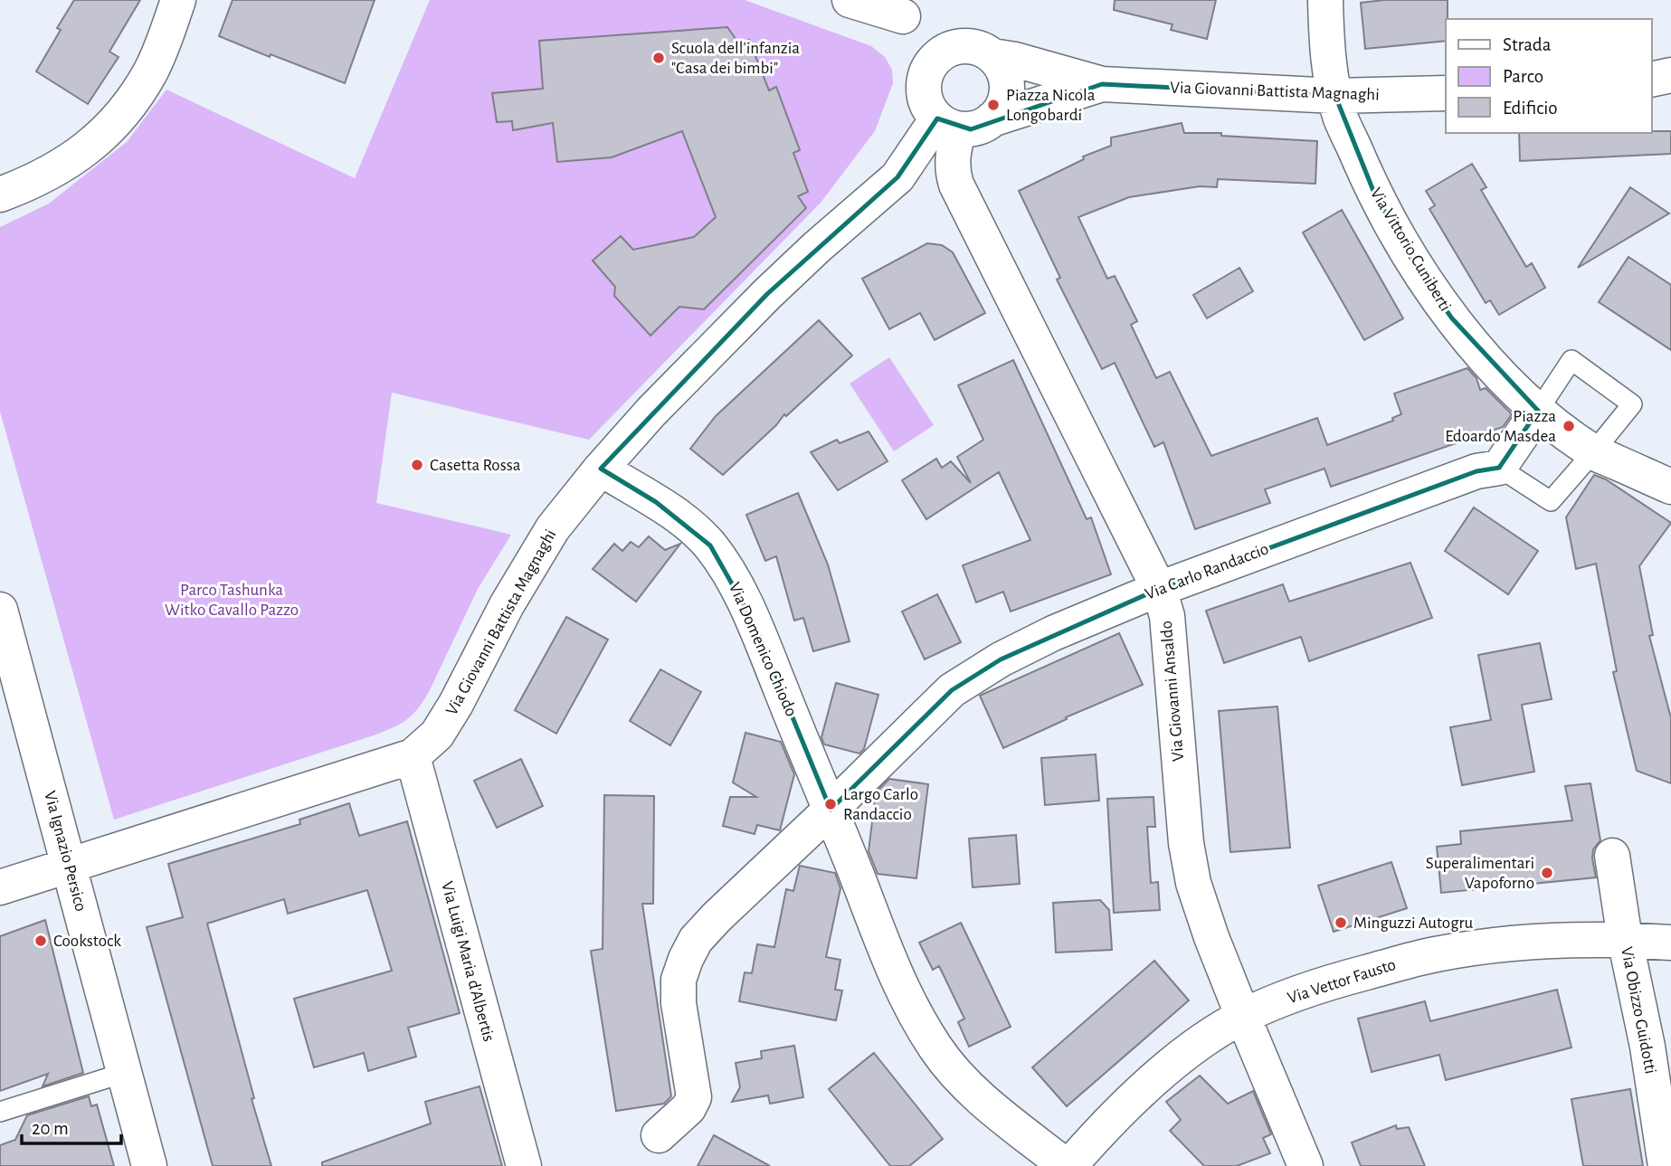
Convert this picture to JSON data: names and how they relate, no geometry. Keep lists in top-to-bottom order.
{
  "streets": {
    "street": [
      "Via Giovanni Battista Magnaghi",
      "Via Vittorio Cuniberti",
      "Via Carlo Randaccio",
      "Via Domenico Chiodo",
      "Via Giovanni Ansaldo",
      "Via Ignazio Persico",
      "Via Luigi Maria d'Albertis",
      "Via Vettor Fausto",
      "Via Obizzo Guidotti"
    ]
  },
  "crossings": [
    ["Via Giovanni Battista Magnaghi", "Via Vittorio Cuniberti"],
    ["Via Giovanni Battista Magnaghi", "Via Domenico Chiodo"],
    ["Via Giovanni Battista Magnaghi", "Via Giovanni Ansaldo"],
    ["Via Giovanni Battista Magnaghi", "Via Ignazio Persico"],
    ["Via Giovanni Battista Magnaghi", "Via Luigi Maria d'Albertis"],
    ["Via Carlo Randaccio", "Via Domenico Chiodo"],
    ["Via Carlo Randaccio", "Via Giovanni Ansaldo"],
    ["Via Giovanni Ansaldo", "Via Vettor Fausto"],
    ["Via Vettor Fausto", "Via Obizzo Guidotti"]
  ],
  "parks": ["Parco Tashunka Witko Cavallo Pazzo"],
  "places": [
    "Scuola dell'infanzia \"Casa dei bimbi\"",
    "Piazza Nicola Longobardi",
    "Piazza Edoardo Masdea",
    "Casetta Rossa",
    "Largo Carlo Randaccio",
    "Superalimentari Vapoforno",
    "Minguzzi Autogru",
    "Cookstock"
  ],
  "legend": ["Strada", "Parco", "Edificio"],
  "scale_bar": "20 m"
}
